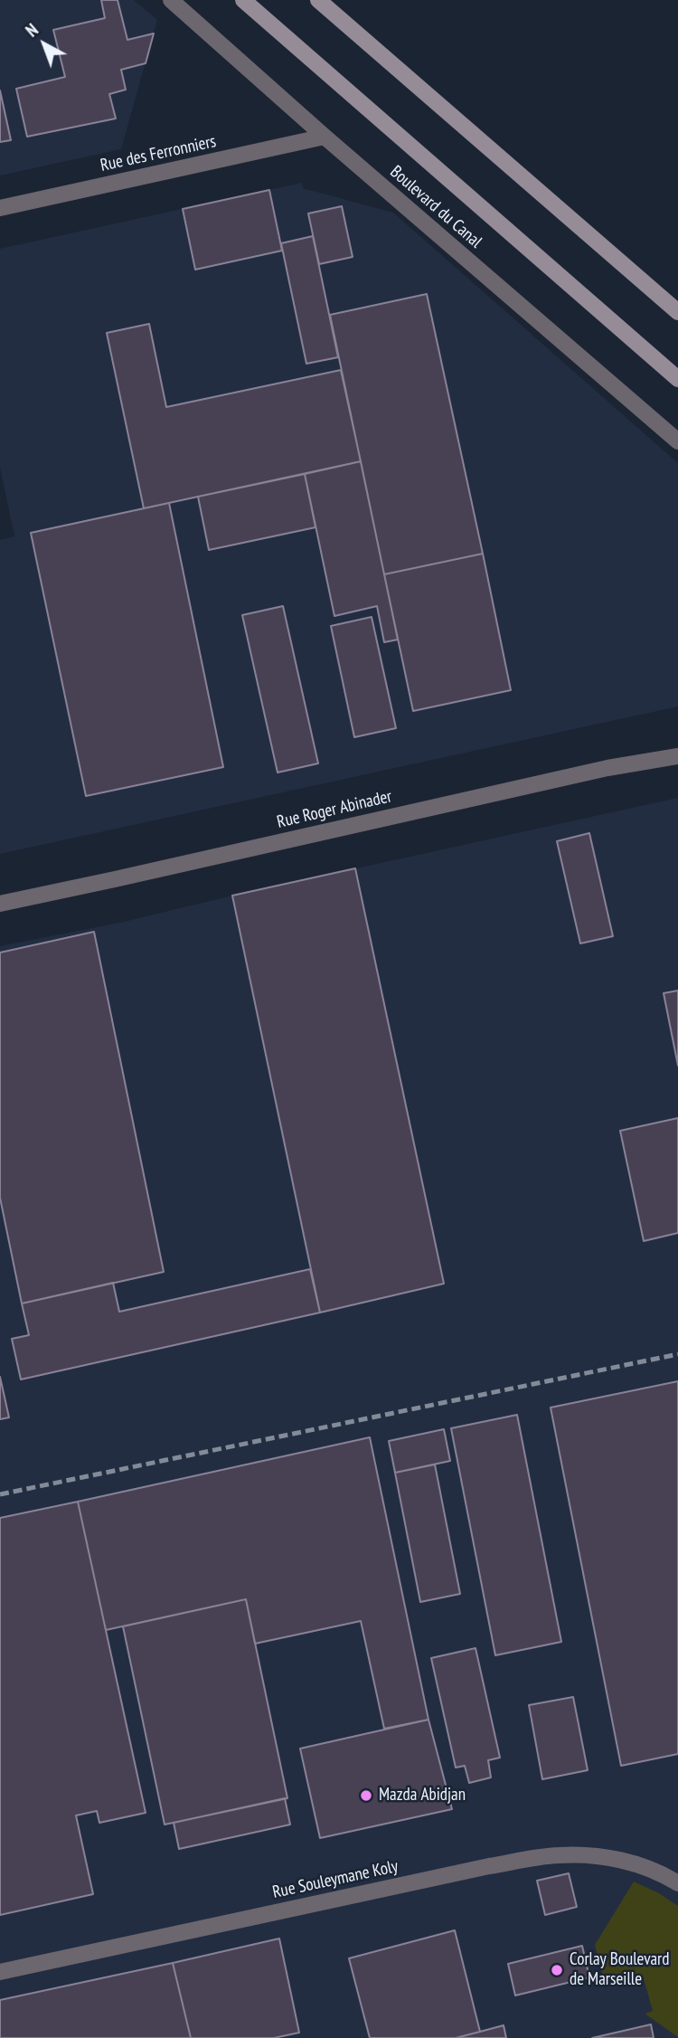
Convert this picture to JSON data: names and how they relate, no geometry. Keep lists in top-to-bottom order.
{
  "streets": {
    "main road": ["Boulevard du Canal"],
    "street": ["Rue des Ferronniers", "Rue Roger Abinader", "Rue Souleymane Koly"]
  },
  "crossings": [
    ["Rue des Ferronniers", "Boulevard du Canal"]
  ],
  "places": ["Mazda Abidjan", "Corlay Boulevard de Marseille"],
  "north": "top left"
}
